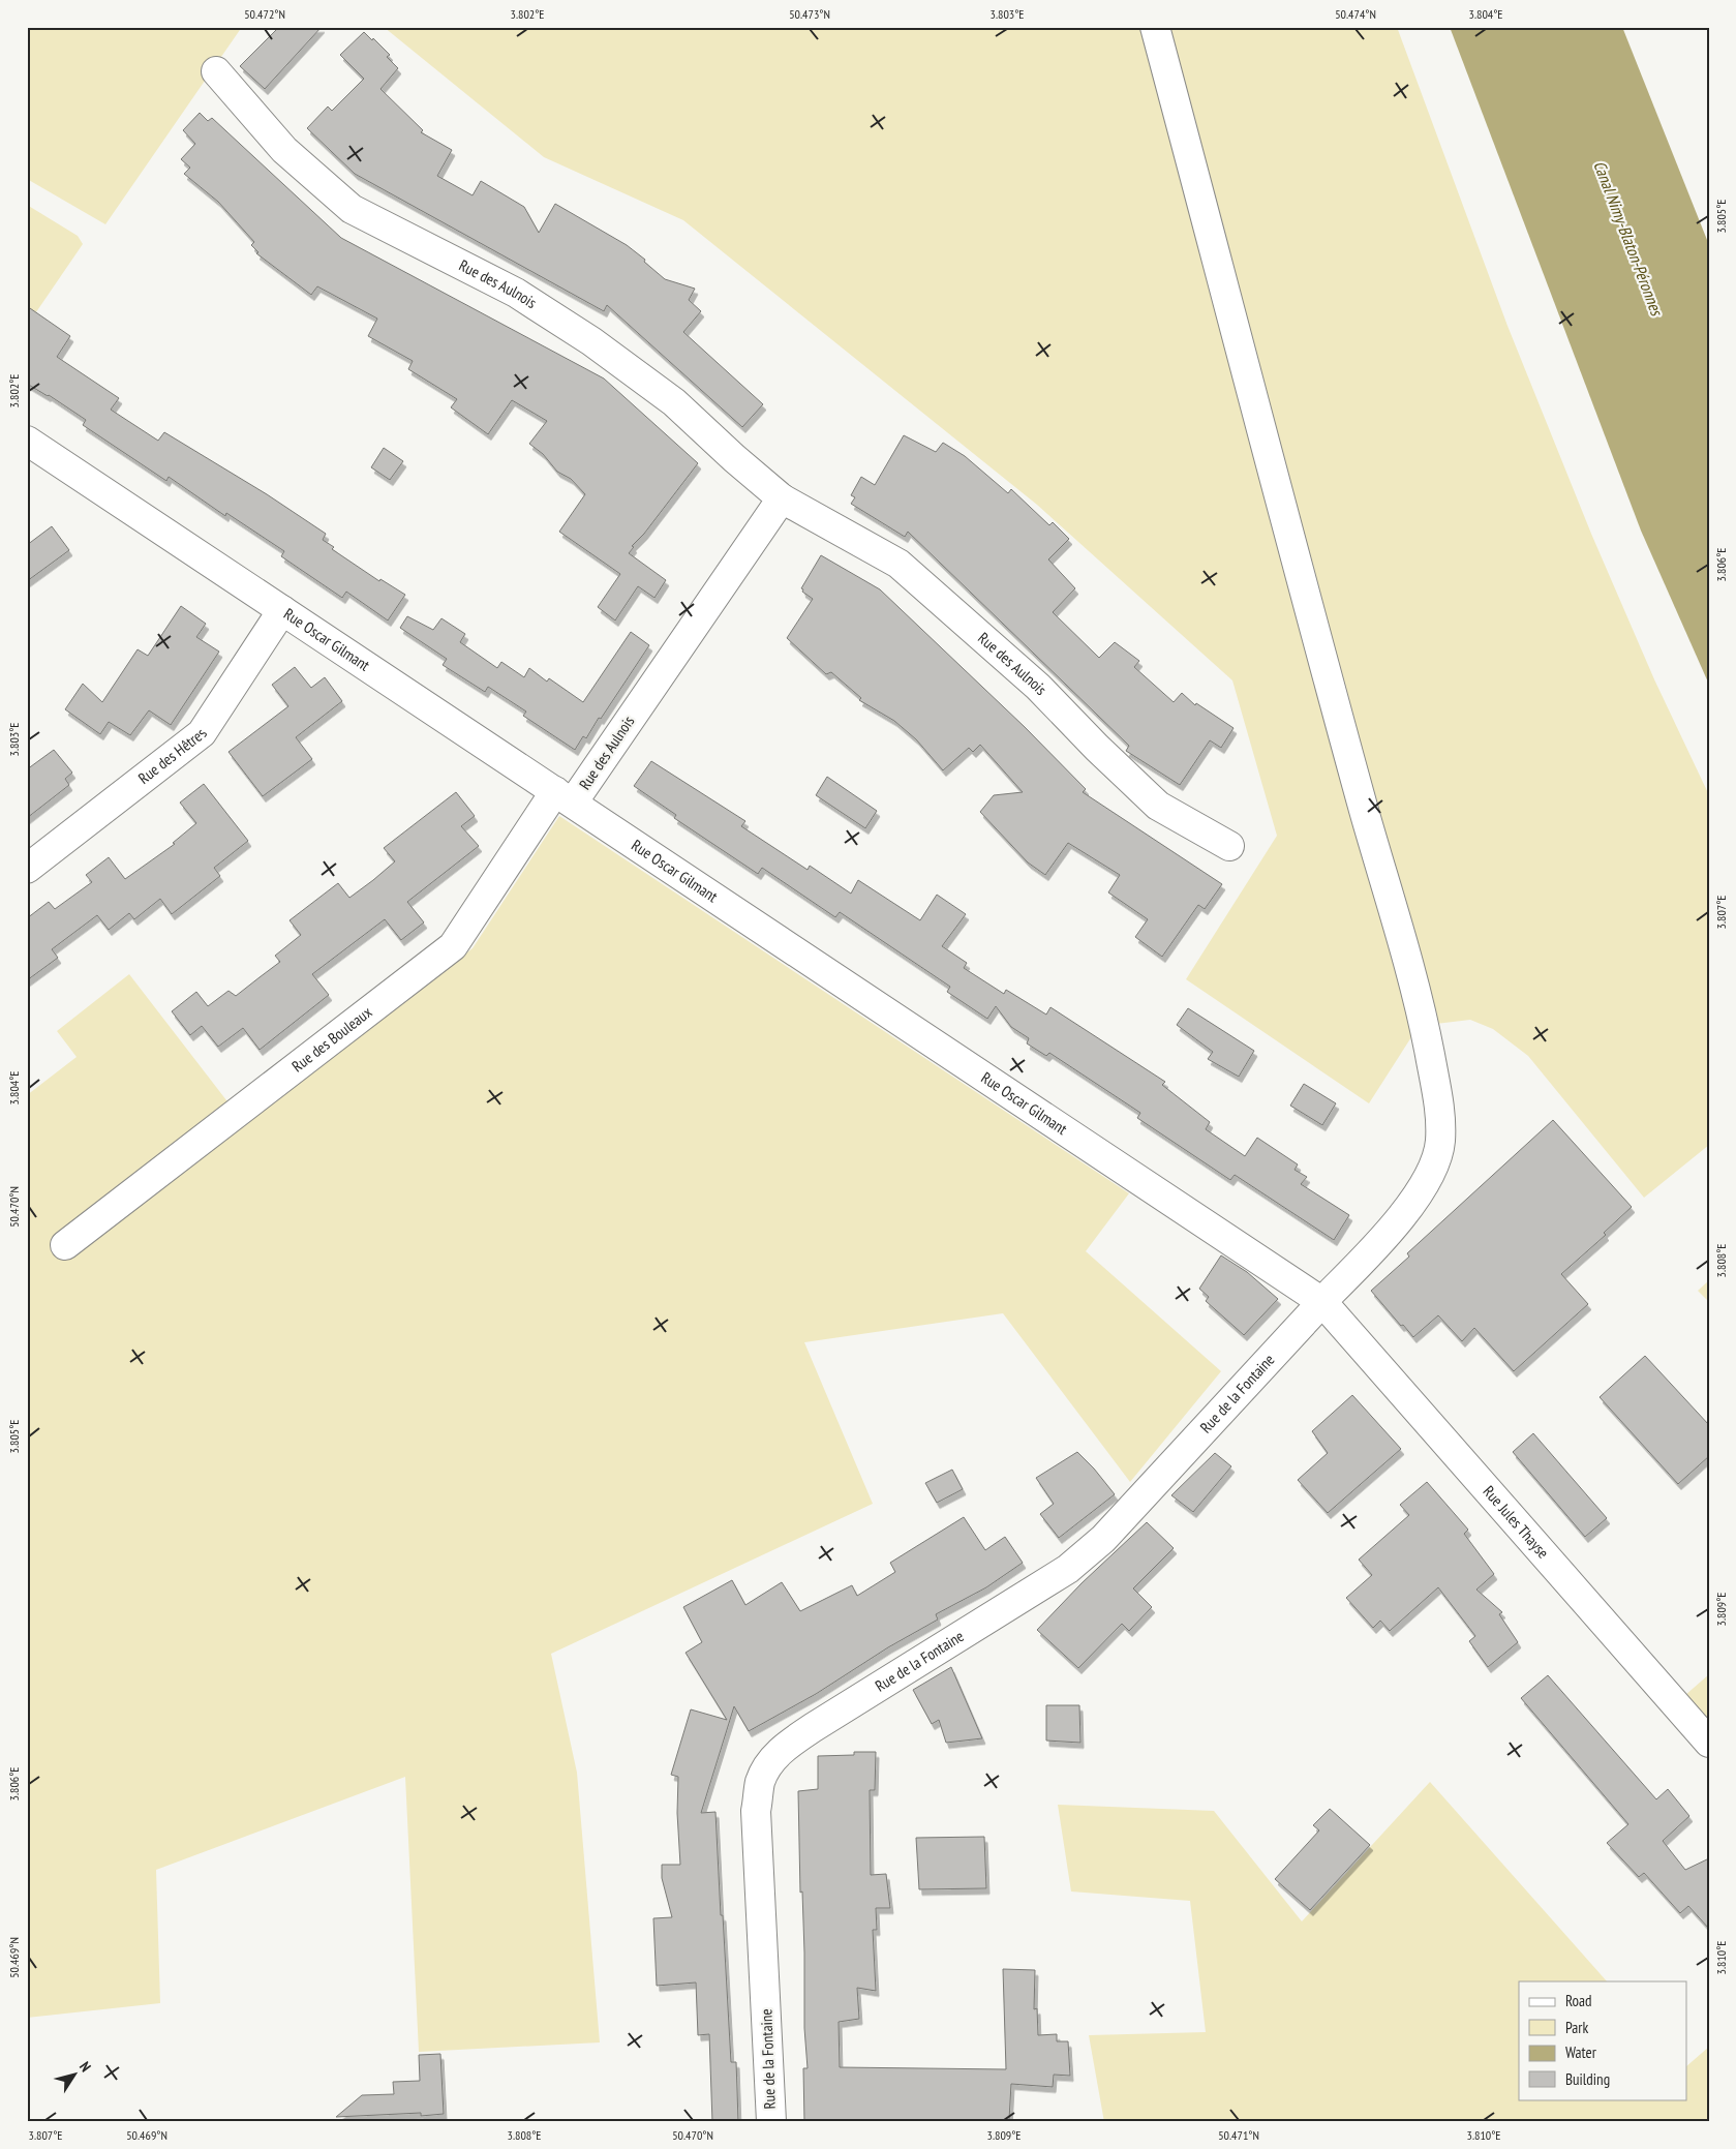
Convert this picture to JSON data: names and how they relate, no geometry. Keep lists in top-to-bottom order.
{
  "streets": {
    "street": [
      "Rue des Aulnois",
      "Rue Oscar Gilmant",
      "Rue des Hêtres",
      "Rue des Bouleaux",
      "Rue de la Fontaine",
      "Rue Jules Thayse"
    ]
  },
  "crossings": [
    ["Rue des Aulnois", "Rue Oscar Gilmant"],
    ["Rue des Aulnois", "Rue des Bouleaux"],
    ["Rue Oscar Gilmant", "Rue des Hêtres"],
    ["Rue Oscar Gilmant", "Rue des Bouleaux"],
    ["Rue Oscar Gilmant", "Rue de la Fontaine"],
    ["Rue Oscar Gilmant", "Rue Jules Thayse"],
    ["Rue de la Fontaine", "Rue Jules Thayse"]
  ],
  "water": ["Canal Nimy-Blaton-Péronnes"],
  "legend": [
    "Road",
    "Park",
    "Water",
    "Building"
  ],
  "north": "top right",
  "coordinates": [
    "50.472°N",
    "3.802°E",
    "50.473°N",
    "3.803°E",
    "50.474°N",
    "3.804°E",
    "3.805°E",
    "3.806°E",
    "3.807°E",
    "50.470°N",
    "3.808°E",
    "3.809°E",
    "3.810°E",
    "50.469°N",
    "50.471°N"
  ]
}
